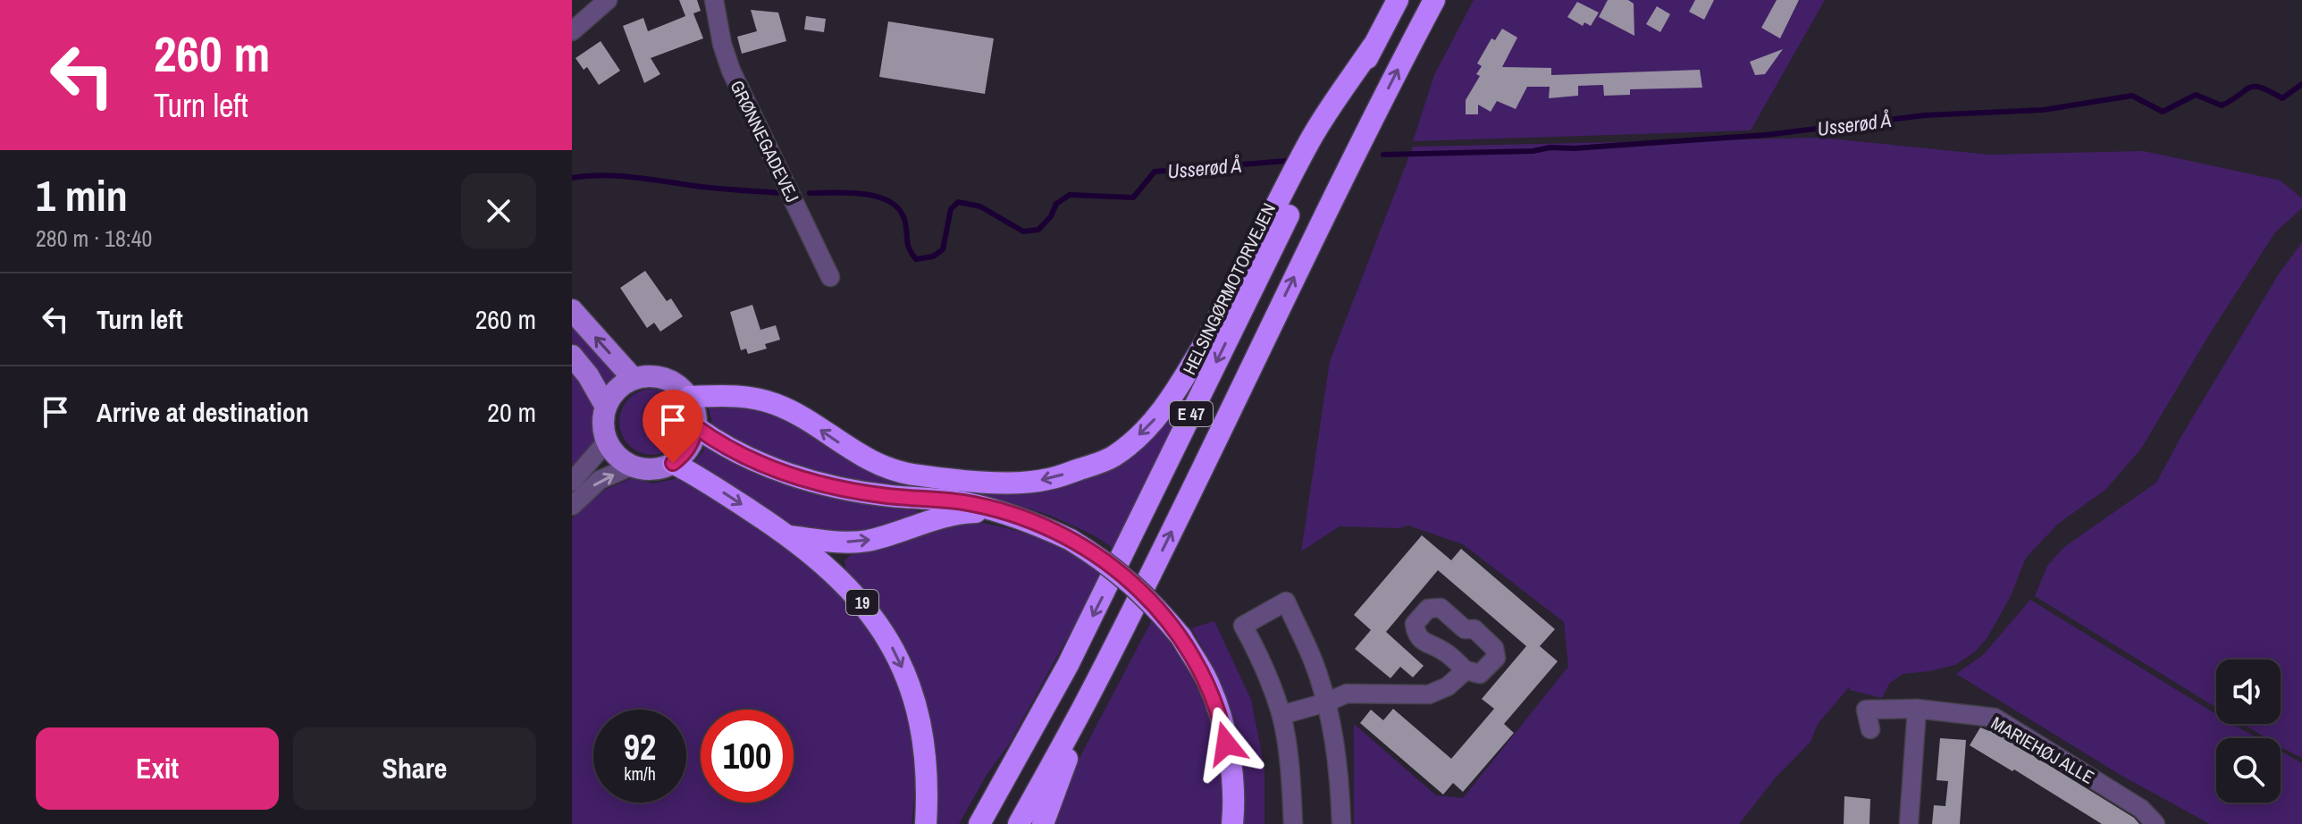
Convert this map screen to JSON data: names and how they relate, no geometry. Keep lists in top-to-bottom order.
{
  "streets": {
    "highway": ["HELSINGØRMOTORVEJEN", "E 47", "19"],
    "street": ["GRØNNEGADEVEJ", "MARIEHØJ ALLE"]
  },
  "water": ["Usserød Å"],
  "page": {
    "turn": ["260 m", "Turn left"],
    "heading": ["1 min", "280 m · 18:40"],
    "list": [
      {
        "name": "Turn left",
        "value": "260 m"
      },
      {
        "name": "Arrive at destination",
        "value": "20 m"
      }
    ],
    "speed": "92 km/h",
    "limit": "100",
    "buttons": ["Exit", "Share"]
  }
}
